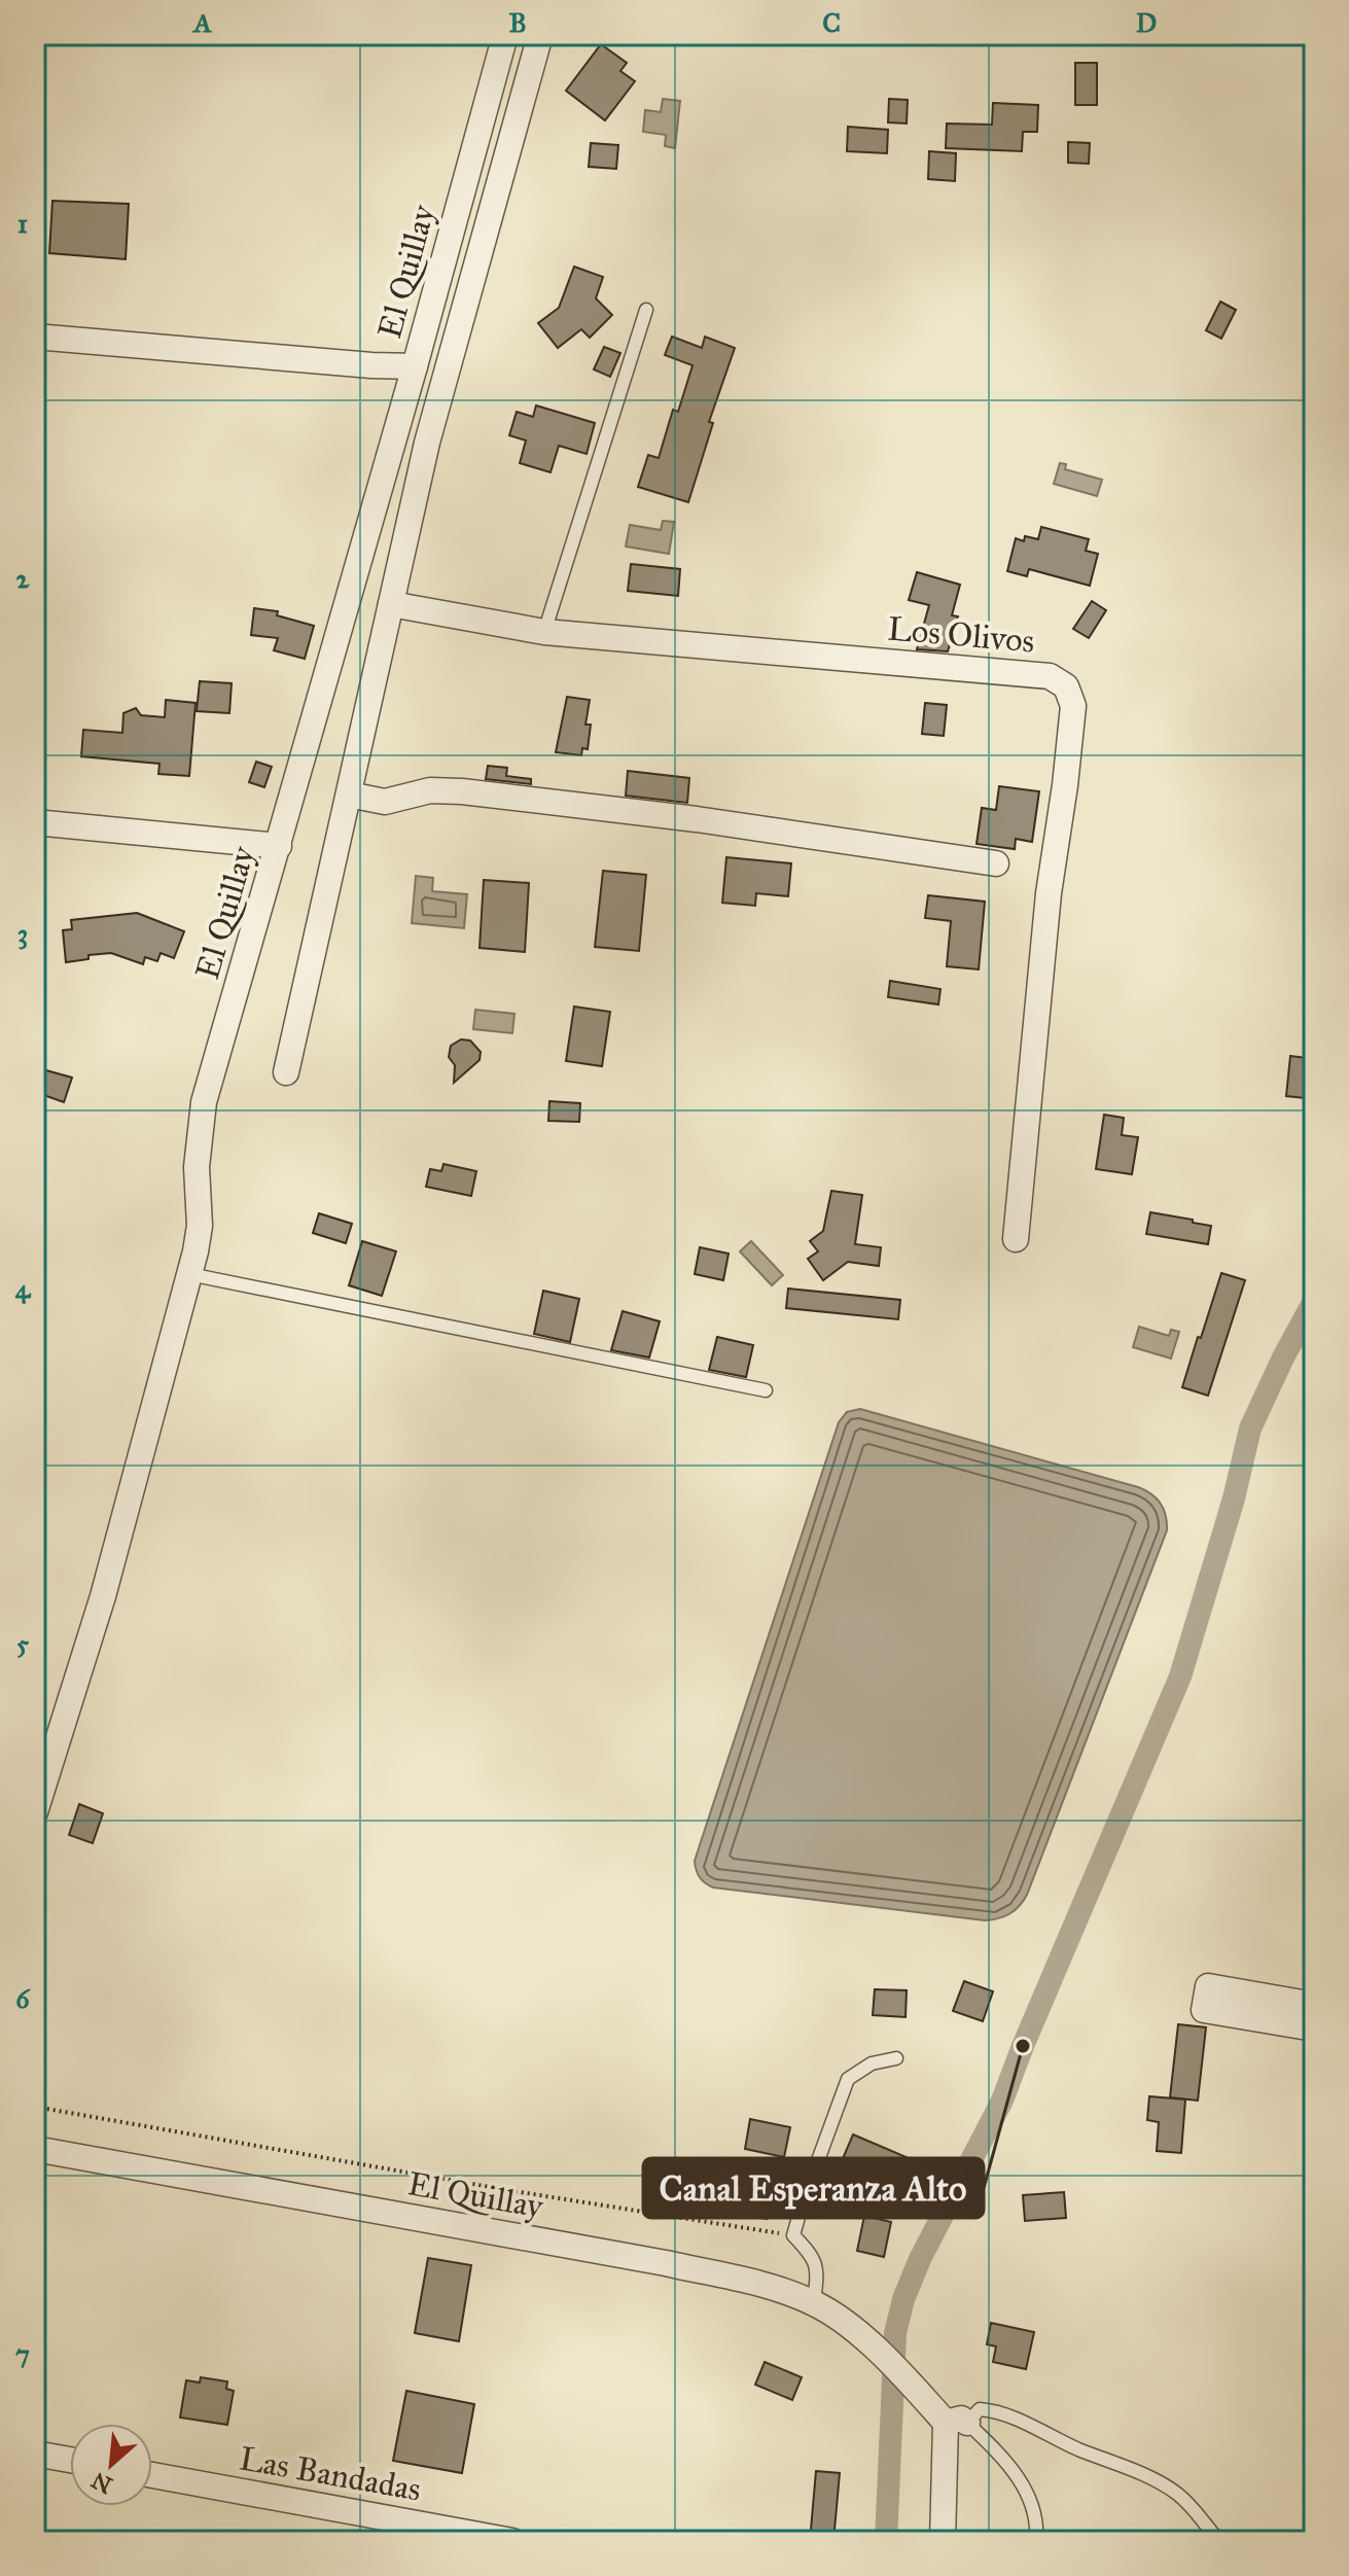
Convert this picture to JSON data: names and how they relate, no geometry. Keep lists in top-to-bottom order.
{
  "streets": {
    "street": ["El Quillay", "Los Olivos", "Las Bandadas"]
  },
  "places": ["Canal Esperanza Alto"],
  "north": "bottom left",
  "grid": {
    "columns": [
      "A",
      "B",
      "C",
      "D"
    ],
    "rows": [
      "1",
      "2",
      "3",
      "4",
      "5",
      "6",
      "7"
    ]
  }
}
